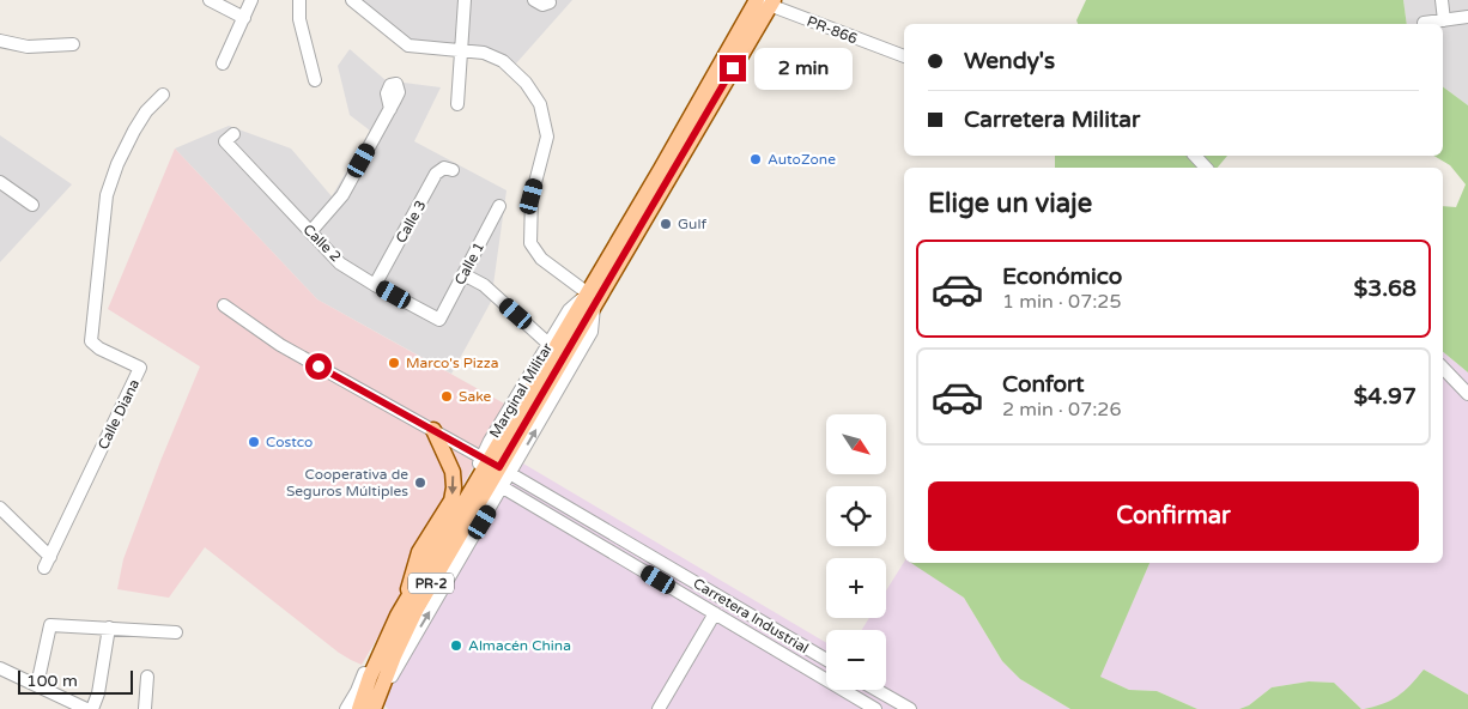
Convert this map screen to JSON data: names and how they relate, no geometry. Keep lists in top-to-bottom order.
{
  "streets": {
    "main road": ["PR-2"],
    "street": [
      "PR-866",
      "Calle 3",
      "Calle 2",
      "Calle 1",
      "Marginal Militar",
      "Calle Diana",
      "Carretera Industrial"
    ]
  },
  "crossings": [
    ["PR-866", "PR-2"],
    ["Calle 3", "Calle 2"],
    ["Calle 2", "Calle 1"],
    ["Marginal Militar", "PR-2"],
    ["Marginal Militar", "Carretera Industrial"],
    ["PR-2", "Carretera Industrial"]
  ],
  "places": [
    "AutoZone",
    "Gulf",
    "Marco's Pizza",
    "Sake",
    "Costco",
    "Cooperativa de Seguros Múltiples",
    "Almacén China"
  ],
  "scale_bar": "100 m",
  "north": "bottom right",
  "page": {
    "banner": ["Wendy's", "Carretera Militar"],
    "bubble": "2 min",
    "heading": "Elige un viaje",
    "list": [
      {
        "name": "Económico",
        "note": "1 min · 07:25",
        "value": "$3.68"
      },
      {
        "name": "Confort",
        "note": "2 min · 07:26",
        "value": "$4.97"
      }
    ],
    "map_buttons": ["+", "−"],
    "buttons": "Confirmar",
    "scale": "100 m"
  }
}
